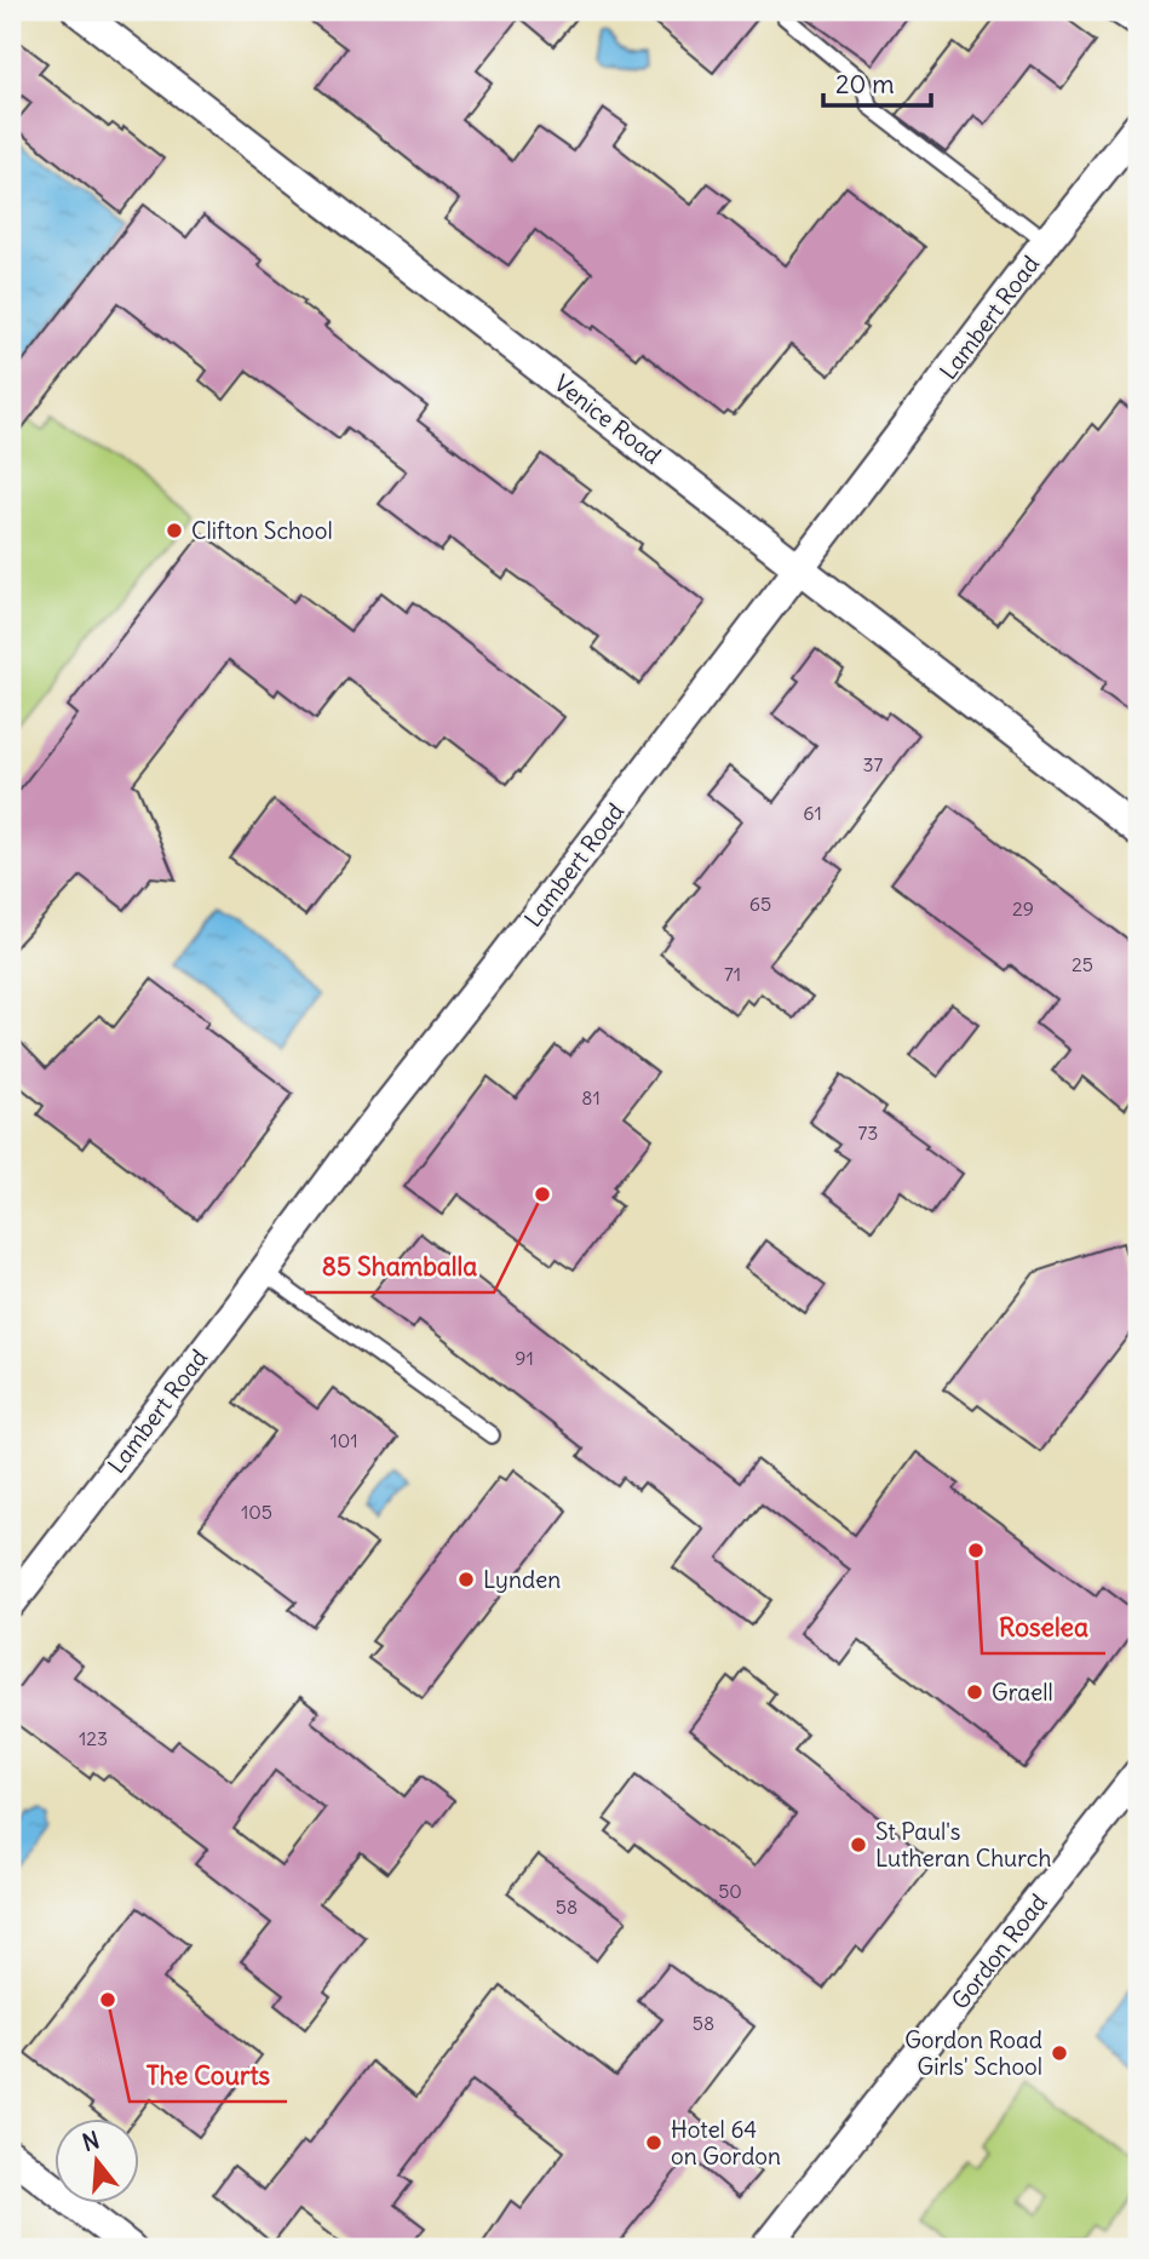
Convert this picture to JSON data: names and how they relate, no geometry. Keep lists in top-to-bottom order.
{
  "streets": {
    "street": ["Lambert Road", "Venice Road", "Gordon Road"]
  },
  "crossings": [
    ["Lambert Road", "Venice Road"]
  ],
  "places": [
    "Clifton School",
    "85 Shamballa",
    "Roselea",
    "Lynden",
    "Graell",
    "St Paul's Lutheran Church",
    "The Courts",
    "Gordon Road Girls' School",
    "Hotel 64 on Gordon"
  ],
  "house_numbers": [
    "37",
    "61",
    "65",
    "29",
    "25",
    "71",
    "81",
    "73",
    "91",
    "101",
    "105",
    "123",
    "50",
    "58",
    "58"
  ],
  "scale_bar": "20 m",
  "north": "top"
}
